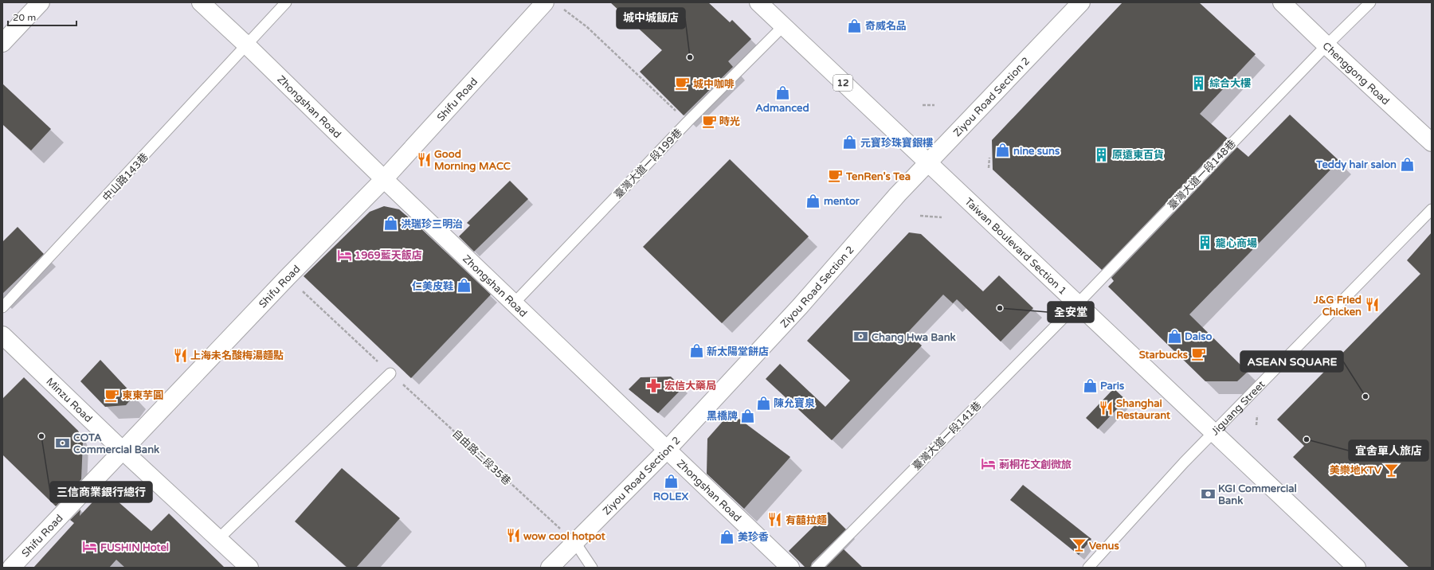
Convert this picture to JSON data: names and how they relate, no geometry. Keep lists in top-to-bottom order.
{
  "streets": {
    "street": [
      "Chenggong Road",
      "12",
      "Ziyou Road Section 2",
      "Shifu Road",
      "Zhongshan Road",
      "Taiwan Boulevard Section 1",
      "Minzu Road"
    ],
    "lane": [
      "臺灣大道一段199巷",
      "臺灣大道一段148巷",
      "中山路143巷",
      "Jiguang Street",
      "臺灣大道一段141巷"
    ],
    "path": ["自由路二段35巷"]
  },
  "crossings": [
    ["Chenggong Road", "臺灣大道一段148巷"],
    ["Ziyou Road Section 2", "Zhongshan Road"],
    ["Ziyou Road Section 2", "Taiwan Boulevard Section 1"],
    ["Ziyou Road Section 2", "自由路二段35巷"],
    ["Shifu Road", "Zhongshan Road"],
    ["Shifu Road", "Minzu Road"],
    ["Shifu Road", "自由路二段35巷"],
    ["Zhongshan Road", "臺灣大道一段199巷"],
    ["Zhongshan Road", "中山路143巷"],
    ["臺灣大道一段199巷", "Taiwan Boulevard Section 1"],
    ["臺灣大道一段148巷", "Taiwan Boulevard Section 1"],
    ["臺灣大道一段148巷", "臺灣大道一段141巷"],
    ["Taiwan Boulevard Section 1", "Jiguang Street"],
    ["Taiwan Boulevard Section 1", "臺灣大道一段141巷"]
  ],
  "places": {
    "shop": [
      "奇威名品",
      "Admanced",
      "元寶珍珠寶銀樓",
      "nine suns",
      "Teddy hair salon",
      "mentor",
      "洪瑞珍三明治",
      "仁美皮鞋",
      "Daiso",
      "新太陽堂餅店",
      "Paris",
      "陳允寶泉",
      "黑橋牌",
      "ROLEX",
      "美珍香"
    ],
    "other": [
      "城中城飯店",
      "全安堂",
      "ASEAN SQUARE",
      "三信商業銀行總行",
      "宜舍單人旅店"
    ],
    "building": ["綜合大樓", "原遠東百貨", "龍心商場"],
    "cafe": [
      "城中咖啡",
      "時光",
      "TenRen's Tea",
      "Starbucks",
      "東東芋圓"
    ],
    "restaurant": [
      "Good Morning MACC",
      "J&G Fried Chicken",
      "上海未名酸梅湯麵點",
      "Shanghai Restaurant",
      "有囍拉麵",
      "wow cool hotpot"
    ],
    "hotel": ["1969藍天飯店", "莿桐花文創微旅", "FUSHIN Hotel"],
    "bank": ["Chang Hwa Bank", "COTA Commercial Bank", "KGI Commercial Bank"],
    "pharmacy": ["宏信大藥局"],
    "bar": ["美樂地KTV", "Venus"]
  },
  "scale_bar": "20 m"
}
